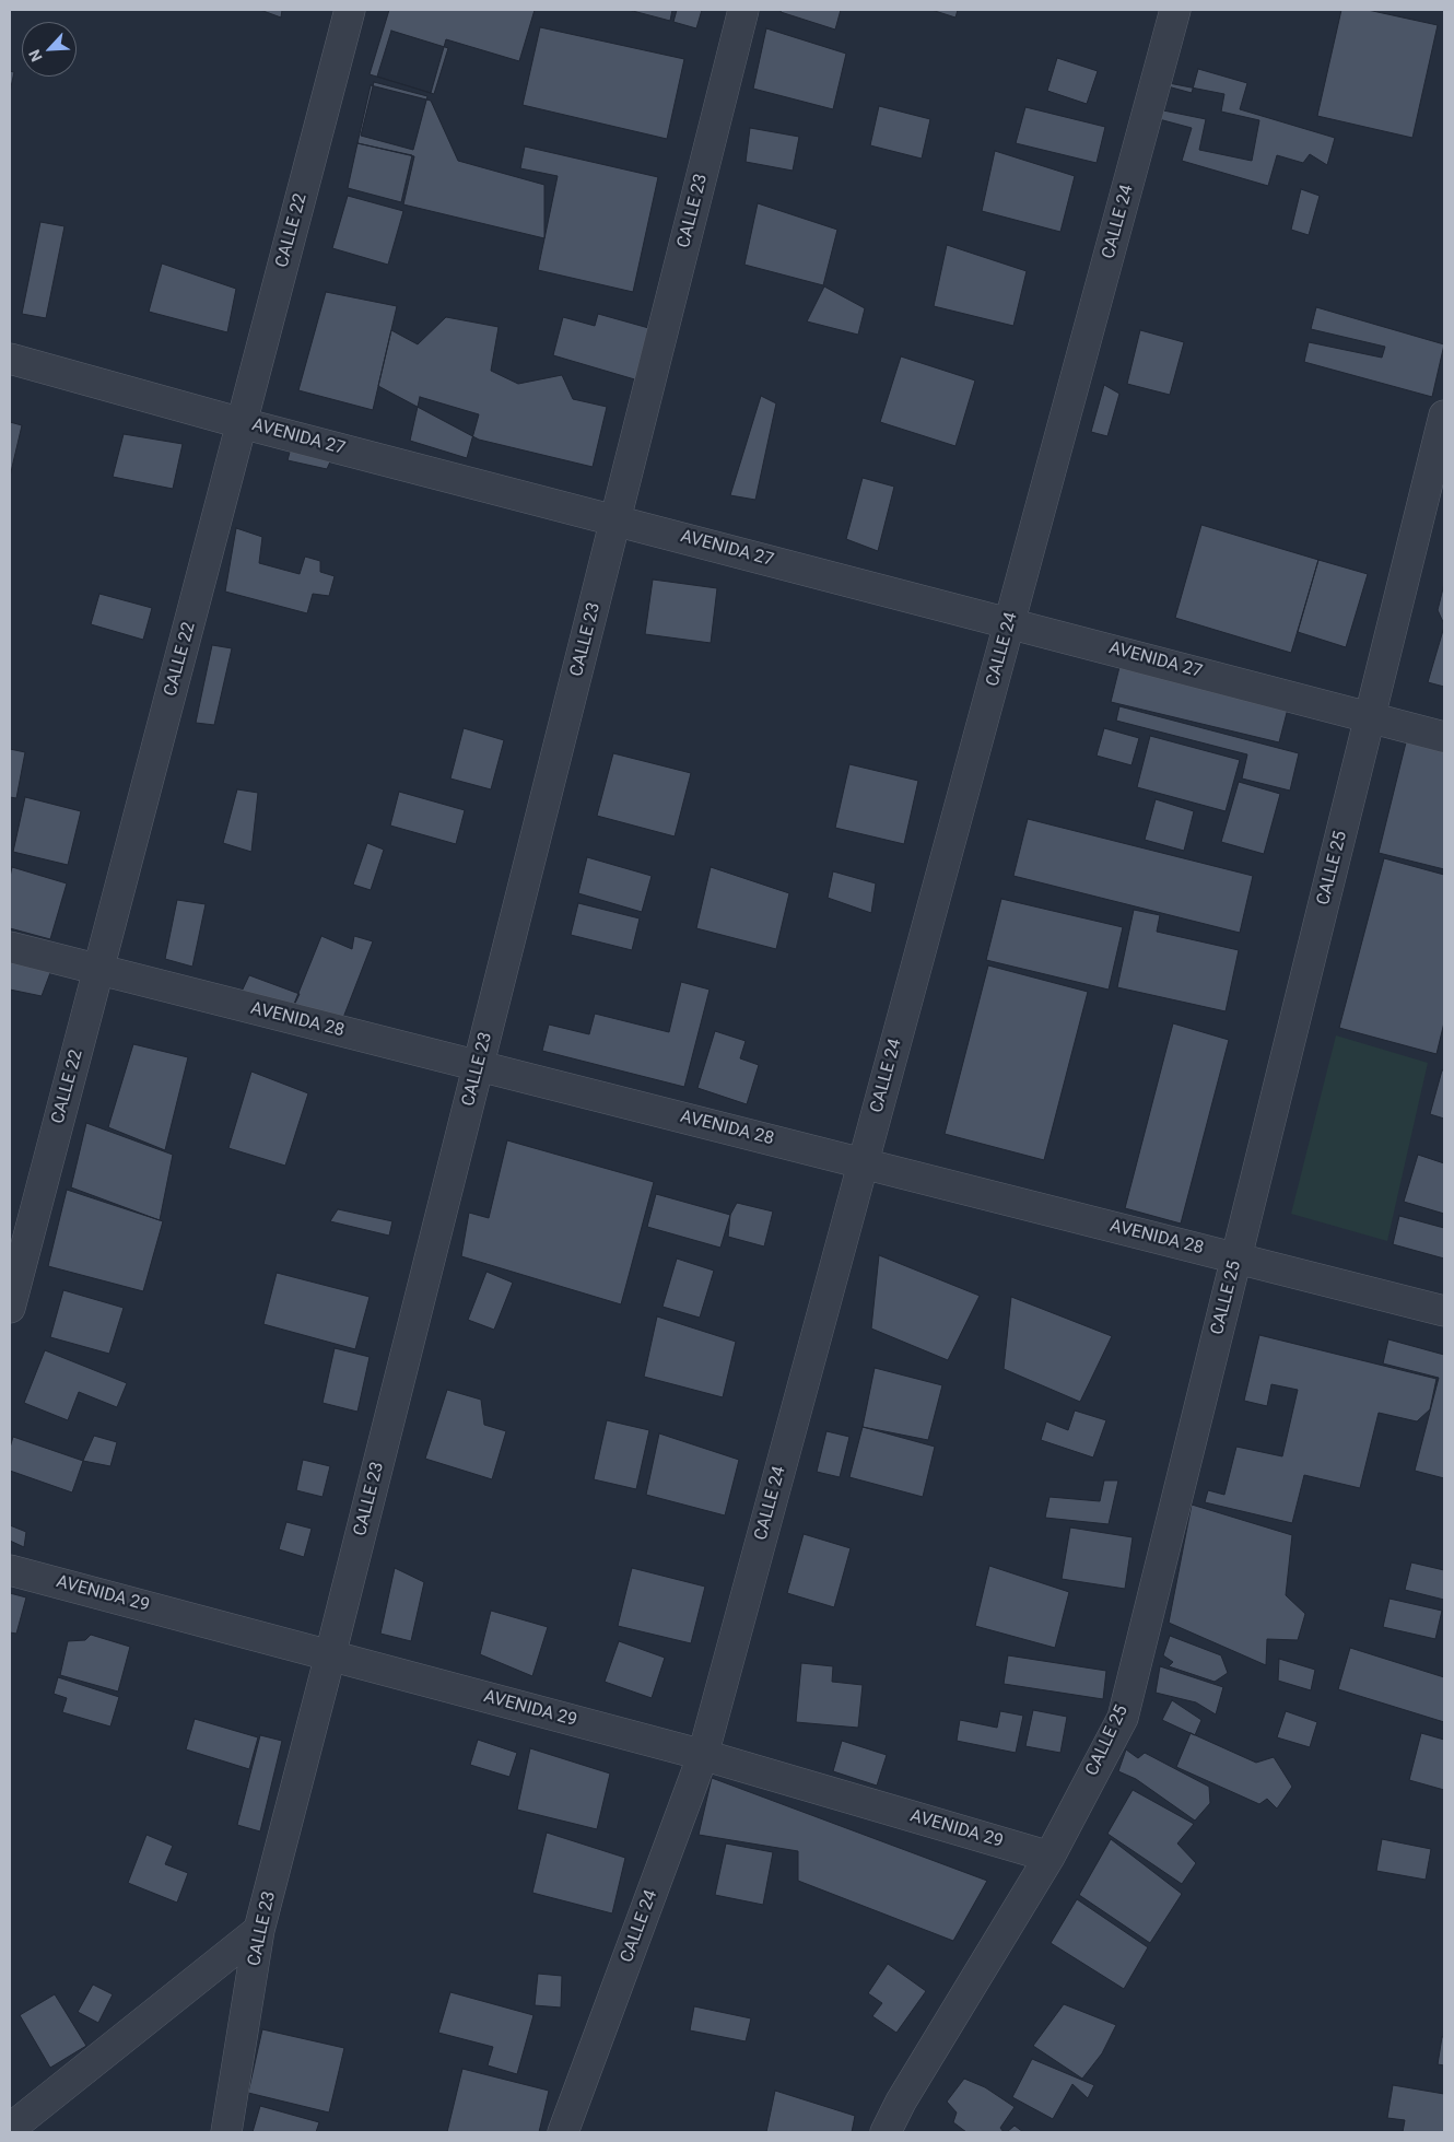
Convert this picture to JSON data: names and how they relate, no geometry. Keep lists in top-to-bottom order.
{
  "streets": {
    "street": [
      "CALLE 23",
      "CALLE 24",
      "CALLE 22",
      "AVENIDA 27",
      "CALLE 25",
      "AVENIDA 28",
      "AVENIDA 29"
    ]
  },
  "crossings": [
    ["CALLE 23", "AVENIDA 27"],
    ["CALLE 23", "AVENIDA 28"],
    ["CALLE 23", "AVENIDA 29"],
    ["CALLE 24", "AVENIDA 27"],
    ["CALLE 24", "AVENIDA 28"],
    ["CALLE 24", "AVENIDA 29"],
    ["CALLE 22", "AVENIDA 27"],
    ["CALLE 22", "AVENIDA 28"],
    ["AVENIDA 27", "CALLE 25"],
    ["CALLE 25", "AVENIDA 28"],
    ["CALLE 25", "AVENIDA 29"]
  ],
  "north": "bottom left"
}
